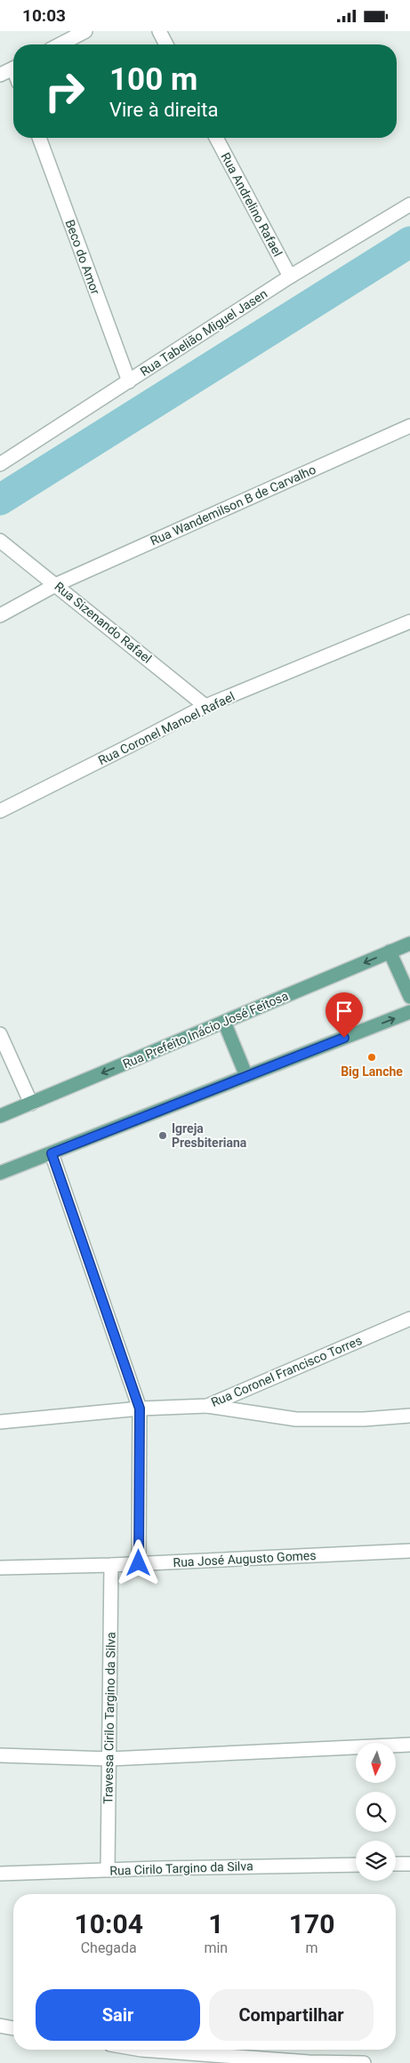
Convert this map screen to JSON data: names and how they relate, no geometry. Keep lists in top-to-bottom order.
{
  "streets": {
    "main road": ["Rua Prefeito Inácio José Feitosa"],
    "street": [
      "Rua Andrelino Rafael",
      "Beco do Amor",
      "Rua Tabelião Miguel Jasen",
      "Rua Wandemilson B de Carvalho",
      "Rua Sizenando Rafael",
      "Rua Coronel Manoel Rafael",
      "Rua Coronel Francisco Torres",
      "Rua José Augusto Gomes",
      "Travessa Cirilo Targino da Silva",
      "Rua Cirilo Targino da Silva"
    ]
  },
  "crossings": [
    ["Rua Andrelino Rafael", "Rua Tabelião Miguel Jasen"],
    ["Beco do Amor", "Rua Tabelião Miguel Jasen"],
    ["Rua Wandemilson B de Carvalho", "Rua Sizenando Rafael"],
    ["Rua Sizenando Rafael", "Rua Coronel Manoel Rafael"],
    ["Rua José Augusto Gomes", "Travessa Cirilo Targino da Silva"],
    ["Travessa Cirilo Targino da Silva", "Rua Cirilo Targino da Silva"]
  ],
  "places": ["Big Lanche", "Igreja Presbiteriana"],
  "north": "bottom",
  "page": {
    "status": "10:03",
    "turn": ["100 m", "Vire à direita"],
    "eta": [
      "10:04",
      "Chegada",
      "1",
      "min",
      "170",
      "m"
    ],
    "buttons": ["Sair", "Compartilhar"]
  }
}
